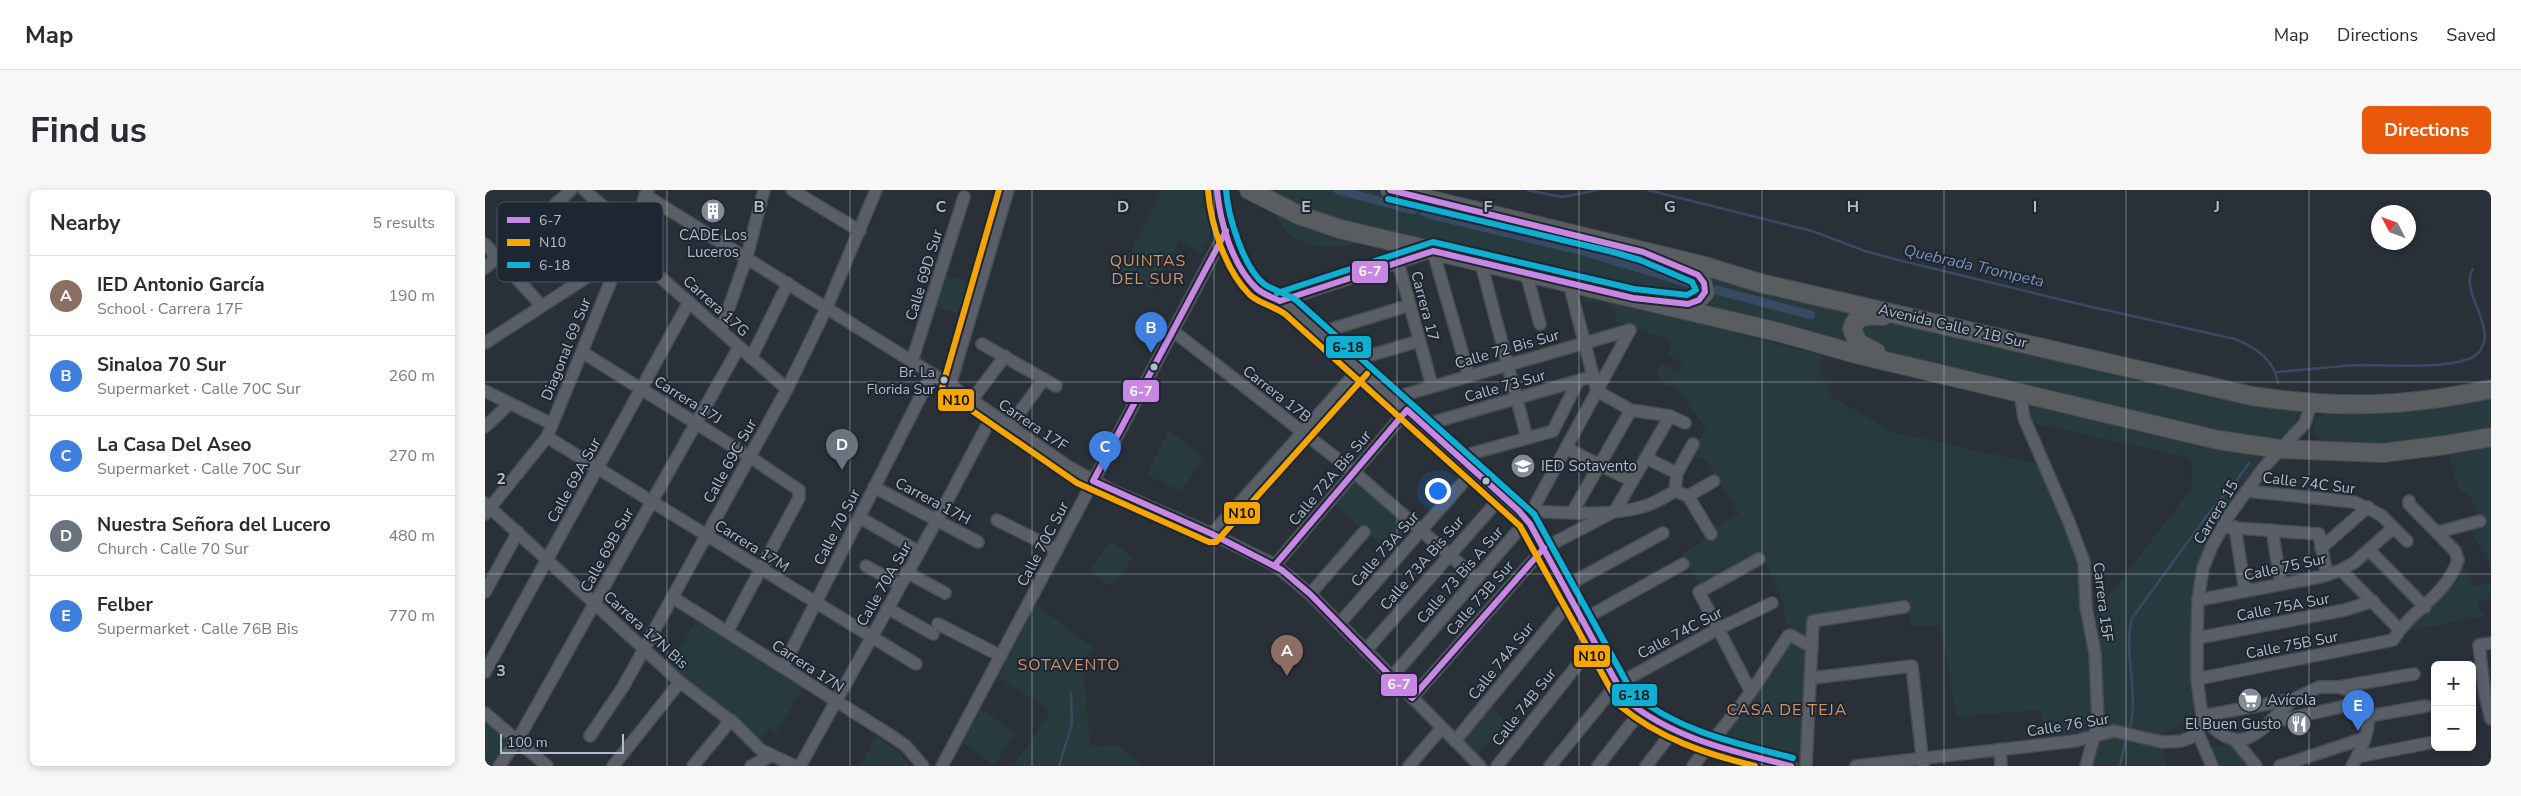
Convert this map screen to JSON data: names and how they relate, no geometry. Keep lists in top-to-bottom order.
{
  "streets": {
    "highway": ["Avenida Calle 71B Sur"],
    "street": [
      "Calle 69D Sur",
      "Carrera 17G",
      "Carrera 17",
      "Diagonal 69 Sur",
      "Calle 72 Bis Sur",
      "Calle 73 Sur",
      "Carrera 17B",
      "Carrera 17J",
      "Carrera 17F",
      "Calle 69C Sur",
      "Calle 72A Bis Sur",
      "Calle 69A Sur",
      "Calle 74C Sur",
      "Carrera 17H",
      "Carrera 15",
      "Calle 70 Sur",
      "Calle 70C Sur",
      "Carrera 17M",
      "Calle 73A Sur",
      "Calle 69B Sur",
      "Calle 73A Bis Sur",
      "Calle 75 Sur",
      "Calle 73 Bis A Sur",
      "Calle 70A Sur",
      "Calle 73B Sur",
      "Carrera 15F",
      "Calle 75A Sur",
      "Carrera 17N Bis",
      "Calle 75B Sur",
      "Calle 74A Sur",
      "Carrera 17N",
      "Calle 74B Sur",
      "Calle 76 Sur"
    ]
  },
  "crossings": [
    ["Calle 69D Sur", "Carrera 17F"],
    ["Carrera 17G", "Calle 69C Sur"],
    ["Carrera 17G", "Calle 69A Sur"],
    ["Carrera 17G", "Calle 69B Sur"],
    ["Carrera 17", "Calle 72 Bis Sur"],
    ["Avenida Calle 71B Sur", "Carrera 15"],
    ["Diagonal 69 Sur", "Carrera 17J"],
    ["Diagonal 69 Sur", "Carrera 17M"],
    ["Diagonal 69 Sur", "Carrera 17N Bis"],
    ["Calle 72 Bis Sur", "Calle 73 Bis A Sur"],
    ["Carrera 17B", "Calle 72A Bis Sur"],
    ["Carrera 17B", "Calle 70C Sur"],
    ["Carrera 17B", "Calle 73A Sur"],
    ["Carrera 17B", "Calle 73A Bis Sur"],
    ["Carrera 17B", "Calle 73 Bis A Sur"],
    ["Carrera 17J", "Calle 69C Sur"],
    ["Carrera 17J", "Calle 69A Sur"],
    ["Carrera 17J", "Carrera 17M"],
    ["Carrera 17J", "Calle 69B Sur"],
    ["Carrera 17F", "Calle 69C Sur"],
    ["Carrera 17F", "Calle 72A Bis Sur"],
    ["Carrera 17F", "Calle 70 Sur"],
    ["Carrera 17F", "Calle 70C Sur"],
    ["Carrera 17F", "Calle 73A Sur"],
    ["Carrera 17F", "Calle 73A Bis Sur"],
    ["Carrera 17F", "Calle 73 Bis A Sur"],
    ["Carrera 17F", "Calle 70A Sur"],
    ["Carrera 17F", "Calle 73B Sur"],
    ["Carrera 17F", "Calle 74A Sur"],
    ["Calle 69C Sur", "Carrera 17M"],
    ["Calle 69C Sur", "Carrera 17N Bis"],
    ["Calle 69C Sur", "Carrera 17N"],
    ["Calle 69A Sur", "Carrera 17M"],
    ["Calle 69A Sur", "Carrera 17N Bis"],
    ["Calle 74C Sur", "Carrera 15"],
    ["Carrera 17H", "Calle 70 Sur"],
    ["Carrera 17H", "Calle 70A Sur"],
    ["Carrera 15", "Calle 75 Sur"],
    ["Carrera 15", "Calle 75A Sur"],
    ["Carrera 15", "Calle 75B Sur"],
    ["Calle 70 Sur", "Carrera 17M"],
    ["Calle 70 Sur", "Carrera 17N"],
    ["Carrera 17M", "Calle 69B Sur"],
    ["Carrera 17M", "Calle 70A Sur"],
    ["Calle 69B Sur", "Carrera 17N Bis"],
    ["Calle 70A Sur", "Carrera 17N"],
    ["Carrera 15F", "Calle 76 Sur"]
  ],
  "districts": ["QUINTAS DEL SUR", "SOTAVENTO", "CASA DE TEJA"],
  "water": ["Quebrada Trompeta"],
  "places": {
    "building": ["CADE Los Luceros"],
    "other": ["Br. La Florida Sur"],
    "school or university": ["IED Sotavento"],
    "supermarket": ["Avícola"],
    "restaurant": ["El Buen Gusto"]
  },
  "lines": ["transit line 6-7", "transit line N10", "transit line 6-18"],
  "legend": ["6-7", "N10", "6-18"],
  "scale_bar": "100 m",
  "north": "top left",
  "page": {
    "header": "Map",
    "nav": ["Map", "Directions", "Saved"],
    "buttons": "Directions",
    "title": "Find us",
    "heading": ["Nearby", "5 results"],
    "list": [
      {
        "mark": "A",
        "name": "IED Antonio García",
        "note": "School · Carrera 17F",
        "value": "190 m"
      },
      {
        "mark": "B",
        "name": "Sinaloa 70 Sur",
        "note": "Supermarket · Calle 70C Sur",
        "value": "260 m"
      },
      {
        "mark": "C",
        "name": "La Casa Del Aseo",
        "note": "Supermarket · Calle 70C Sur",
        "value": "270 m"
      },
      {
        "mark": "D",
        "name": "Nuestra Señora del Lucero",
        "note": "Church · Calle 70 Sur",
        "value": "480 m"
      },
      {
        "mark": "E",
        "name": "Felber",
        "note": "Supermarket · Calle 76B Bis",
        "value": "770 m"
      }
    ],
    "pins": [
      "B",
      "D",
      "C",
      "A",
      "E"
    ],
    "map_buttons": ["+", "−"],
    "scale": "100 m"
  },
  "grid": {
    "columns": [
      "B",
      "C",
      "D",
      "E",
      "F",
      "G",
      "H",
      "I",
      "J"
    ],
    "rows": ["2", "3"]
  }
}
